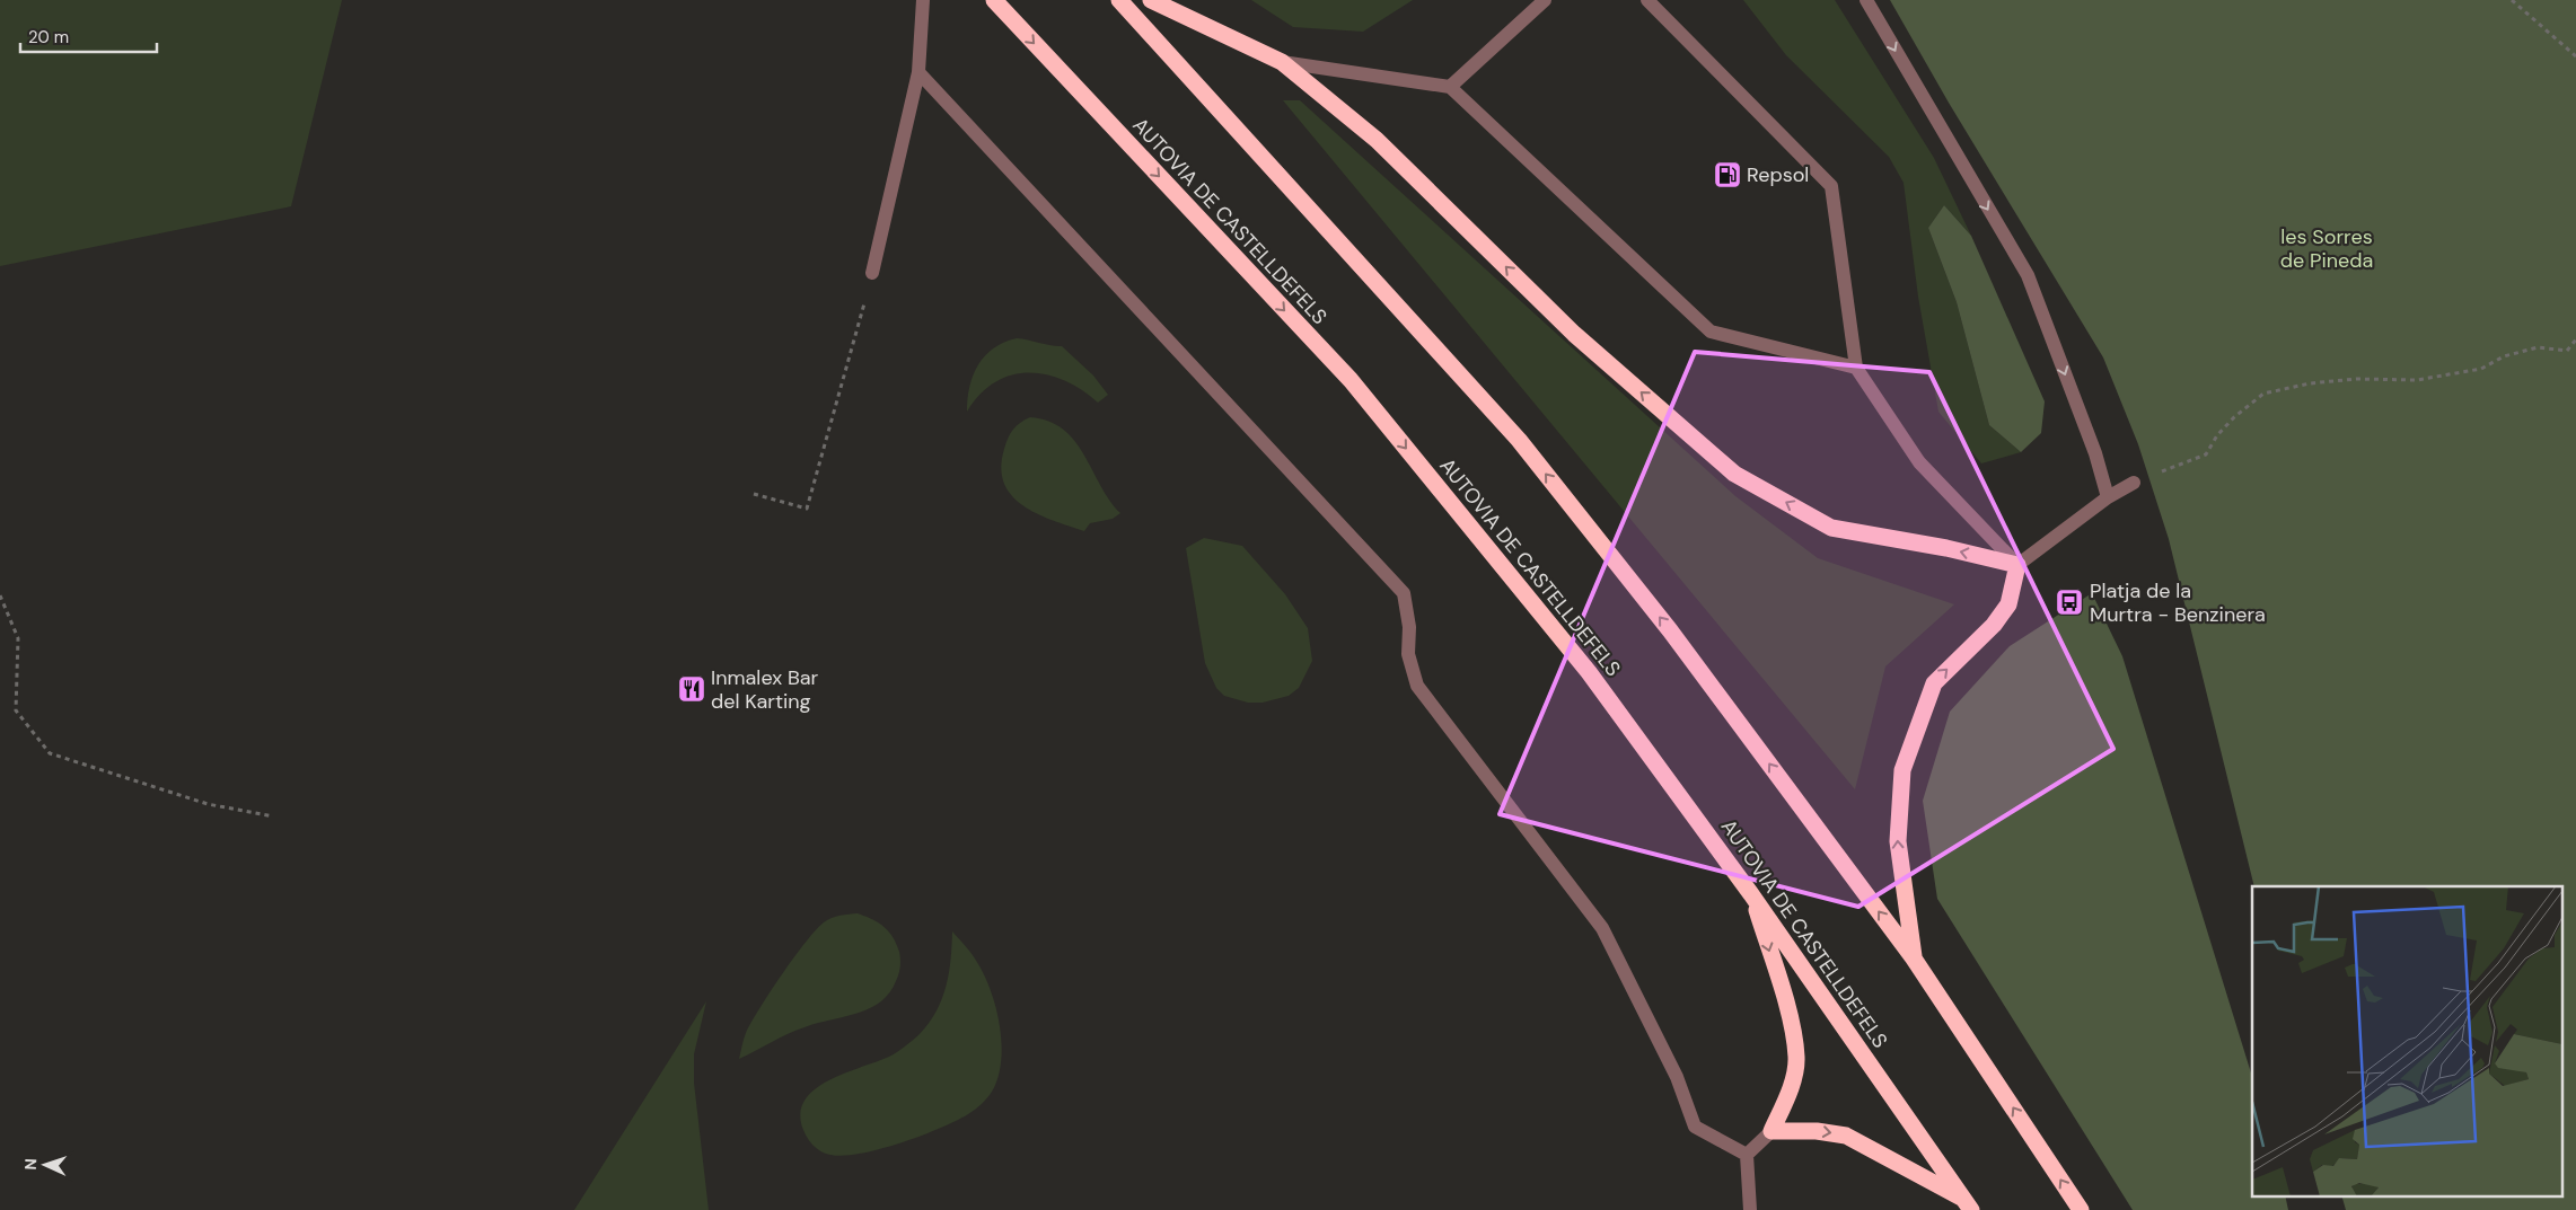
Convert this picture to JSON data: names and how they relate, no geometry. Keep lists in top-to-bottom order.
{
  "streets": {
    "highway": ["AUTOVIA DE CASTELLDEFELS"]
  },
  "parks": ["les Sorres de Pineda"],
  "places": {
    "fuel station": ["Repsol"],
    "bus stop": ["Platja de la Murtra - Benzinera"],
    "restaurant": ["Inmalex Bar del Karting"]
  },
  "scale_bar": "20 m",
  "north": "left"
}
